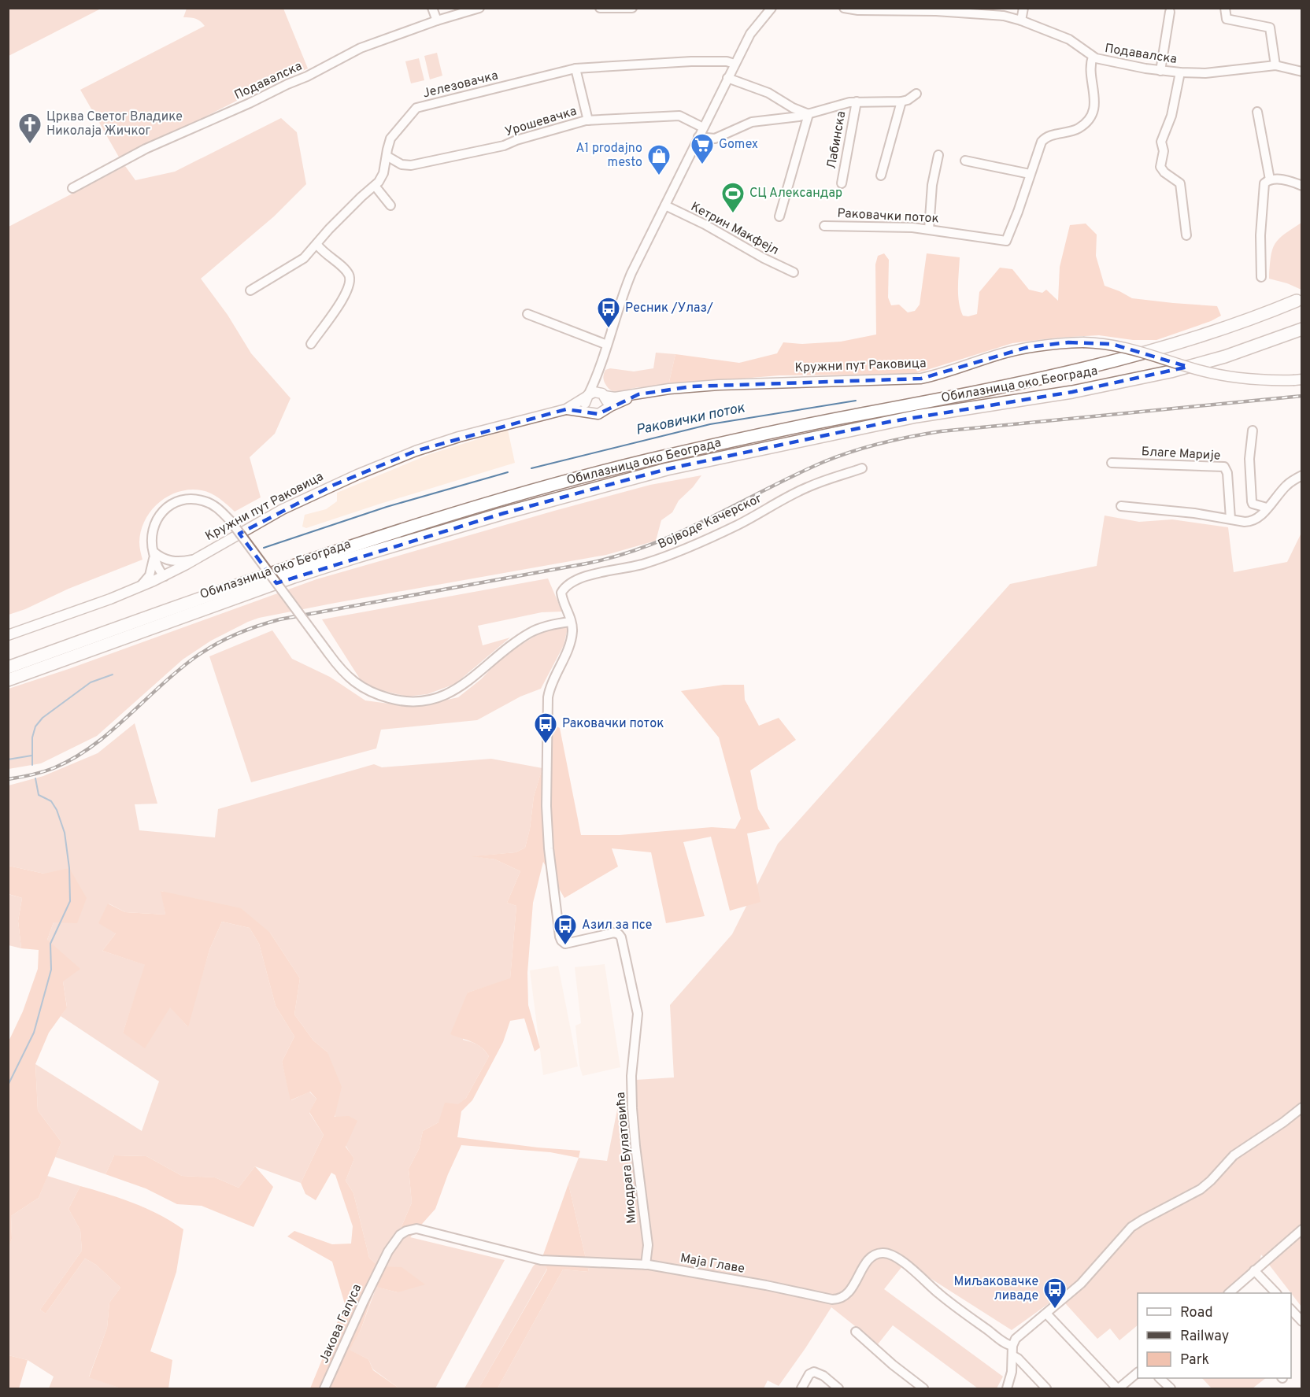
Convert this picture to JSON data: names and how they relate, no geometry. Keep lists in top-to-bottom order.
{
  "streets": {
    "highway": ["Обилазница око Београда"],
    "main road": ["Кружни пут Раковица"],
    "street": [
      "Подавалска",
      "Јелезовачка",
      "Урошевачка",
      "Лабинска",
      "Раковачки поток",
      "Кетрин Макфејл",
      "Благе Марије",
      "Војводе Качерског",
      "Миодрага Булатовића",
      "Маја Главе",
      "Јакова Галуса"
    ]
  },
  "crossings": [
    ["Јелезовачка", "Урошевачка"],
    ["Војводе Качерског", "Миодрага Булатовића"],
    ["Миодрага Булатовића", "Маја Главе"],
    ["Маја Главе", "Јакова Галуса"]
  ],
  "water": ["Раковички поток"],
  "places": {
    "church": ["Црква Светог Владике Николаја Жичког"],
    "supermarket": ["Gomex"],
    "shop": ["A1 prodajno mesto"],
    "sports": ["СЦ Александар"],
    "bus stop": [
      "Ресник /Улаз/",
      "Раковачки поток",
      "Азил за псе",
      "Миљаковачке ливаде"
    ]
  },
  "legend": ["Road", "Railway", "Park"]
}
